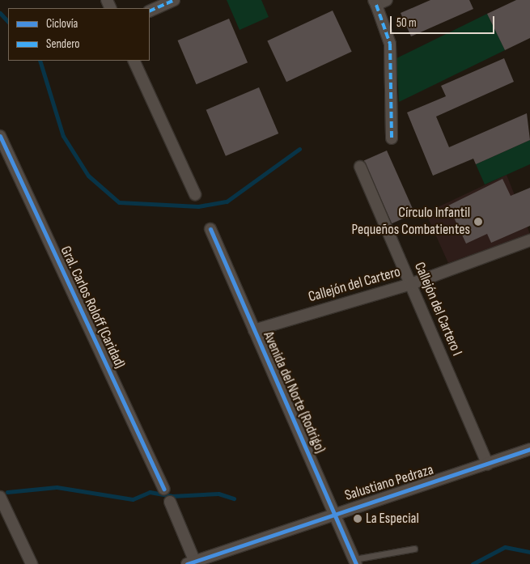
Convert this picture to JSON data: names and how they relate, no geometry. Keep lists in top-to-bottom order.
{
  "streets": {
    "street": [
      "Callejón del Cartero",
      "Gral. Carlos Roloff (Caridad)",
      "Callejón del Cartero I",
      "Avenida del Norte (Rodrigo)",
      "Salustiano Pedraza"
    ]
  },
  "crossings": [
    ["Callejón del Cartero", "Callejón del Cartero I"],
    ["Callejón del Cartero", "Avenida del Norte (Rodrigo)"],
    ["Callejón del Cartero I", "Salustiano Pedraza"],
    ["Avenida del Norte (Rodrigo)", "Salustiano Pedraza"]
  ],
  "places": ["Círculo Infantil Pequeños Combatientes", "La Especial"],
  "legend": ["Ciclovía", "Sendero"],
  "scale_bar": "50 m"
}
